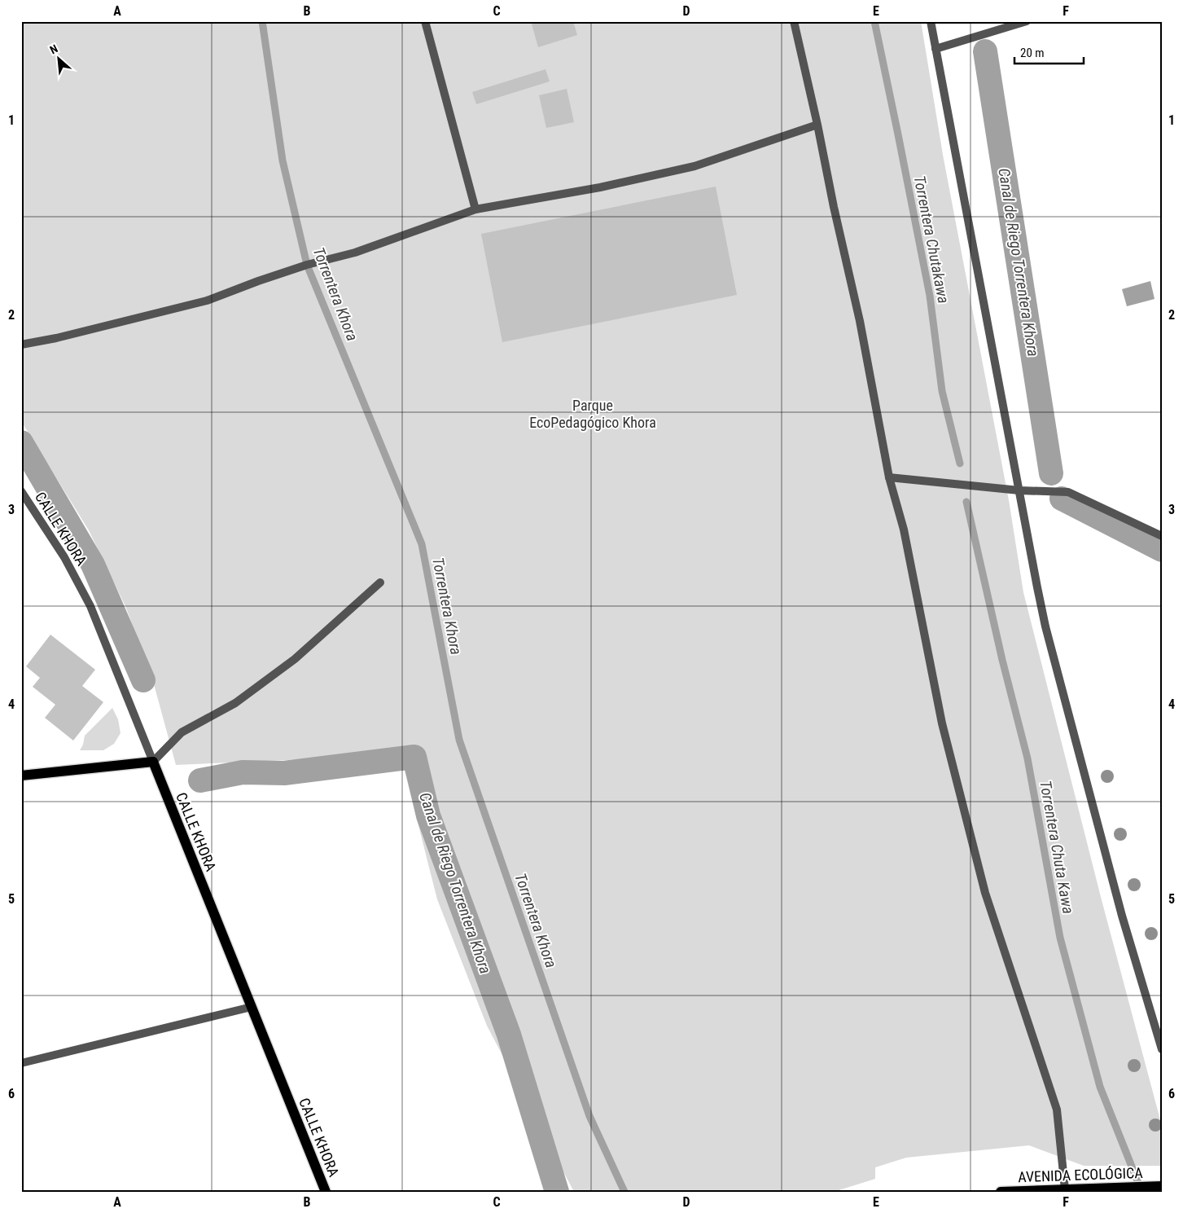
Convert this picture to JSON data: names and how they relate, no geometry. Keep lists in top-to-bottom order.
{
  "streets": {
    "main road": ["CALLE KHORA", "AVENIDA ECOLÓGICA"]
  },
  "water": [
    "Torrentera Chutakawa",
    "Canal de Riego Torrentera Khora",
    "Torrentera Khora",
    "Torrentera Chuta Kawa"
  ],
  "parks": ["Parque EcoPedagógico Khora"],
  "scale_bar": "20 m",
  "north": "top left",
  "grid": {
    "columns": [
      "A",
      "B",
      "C",
      "D",
      "E",
      "F"
    ],
    "rows": [
      "1",
      "2",
      "3",
      "4",
      "5",
      "6"
    ]
  }
}
